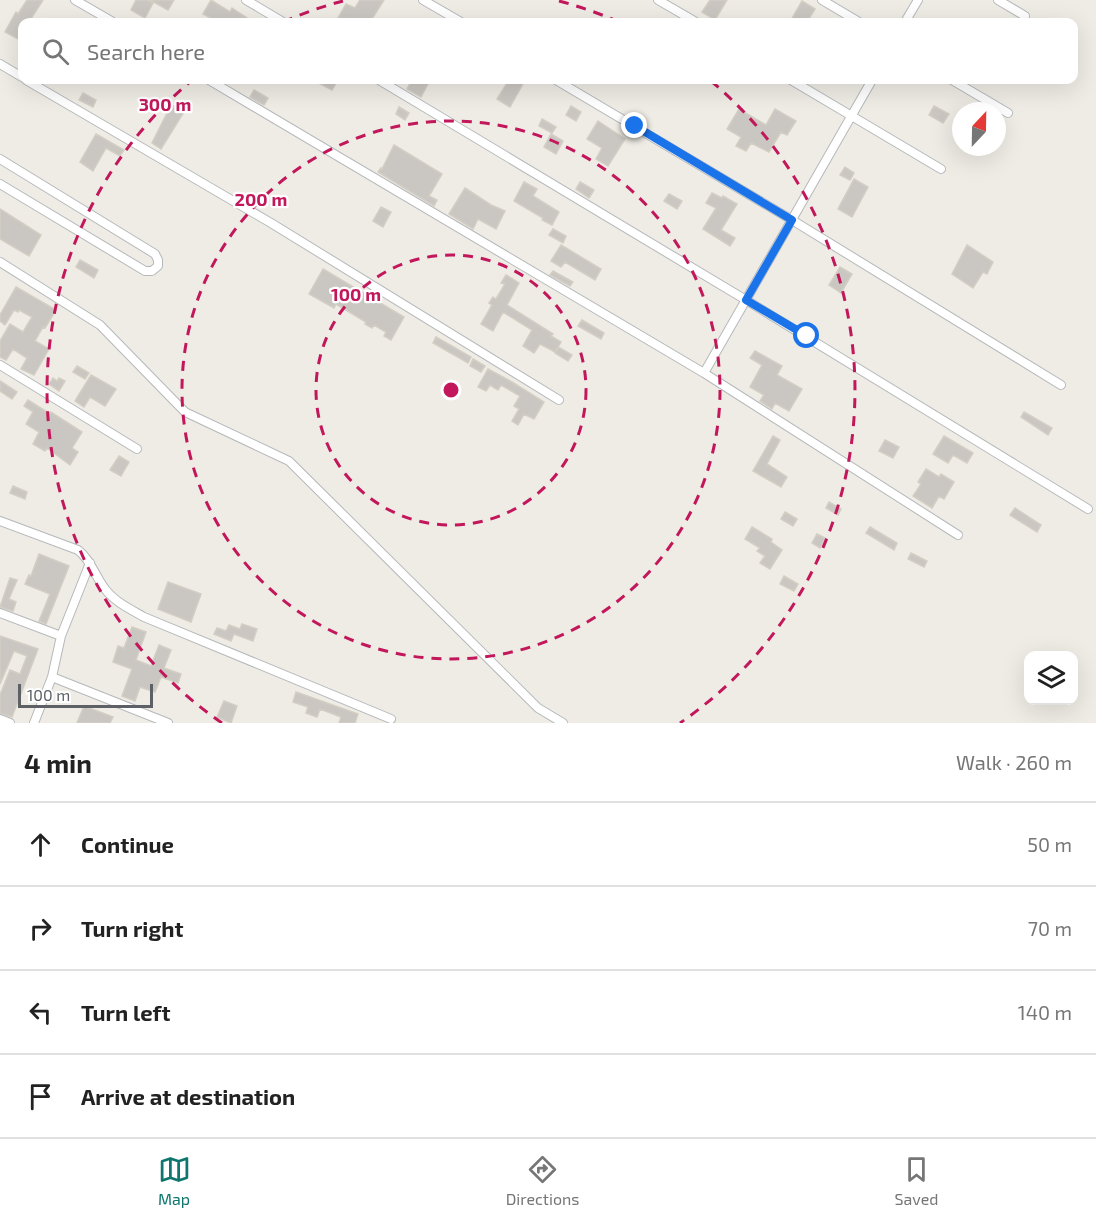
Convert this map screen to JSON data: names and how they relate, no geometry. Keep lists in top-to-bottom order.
{
  "scale_bar": "100 m",
  "north": "top",
  "page": {
    "search": "Search here",
    "scale": "100 m",
    "heading": ["4 min", "Walk · 260 m"],
    "list": [
      ["Continue", "50 m"],
      ["Turn right", "70 m"],
      ["Turn left", "140 m"],
      "Arrive at destination"
    ],
    "nav": ["Map", "Directions", "Saved"]
  },
  "rings": ["300 m", "200 m", "100 m"]
}
